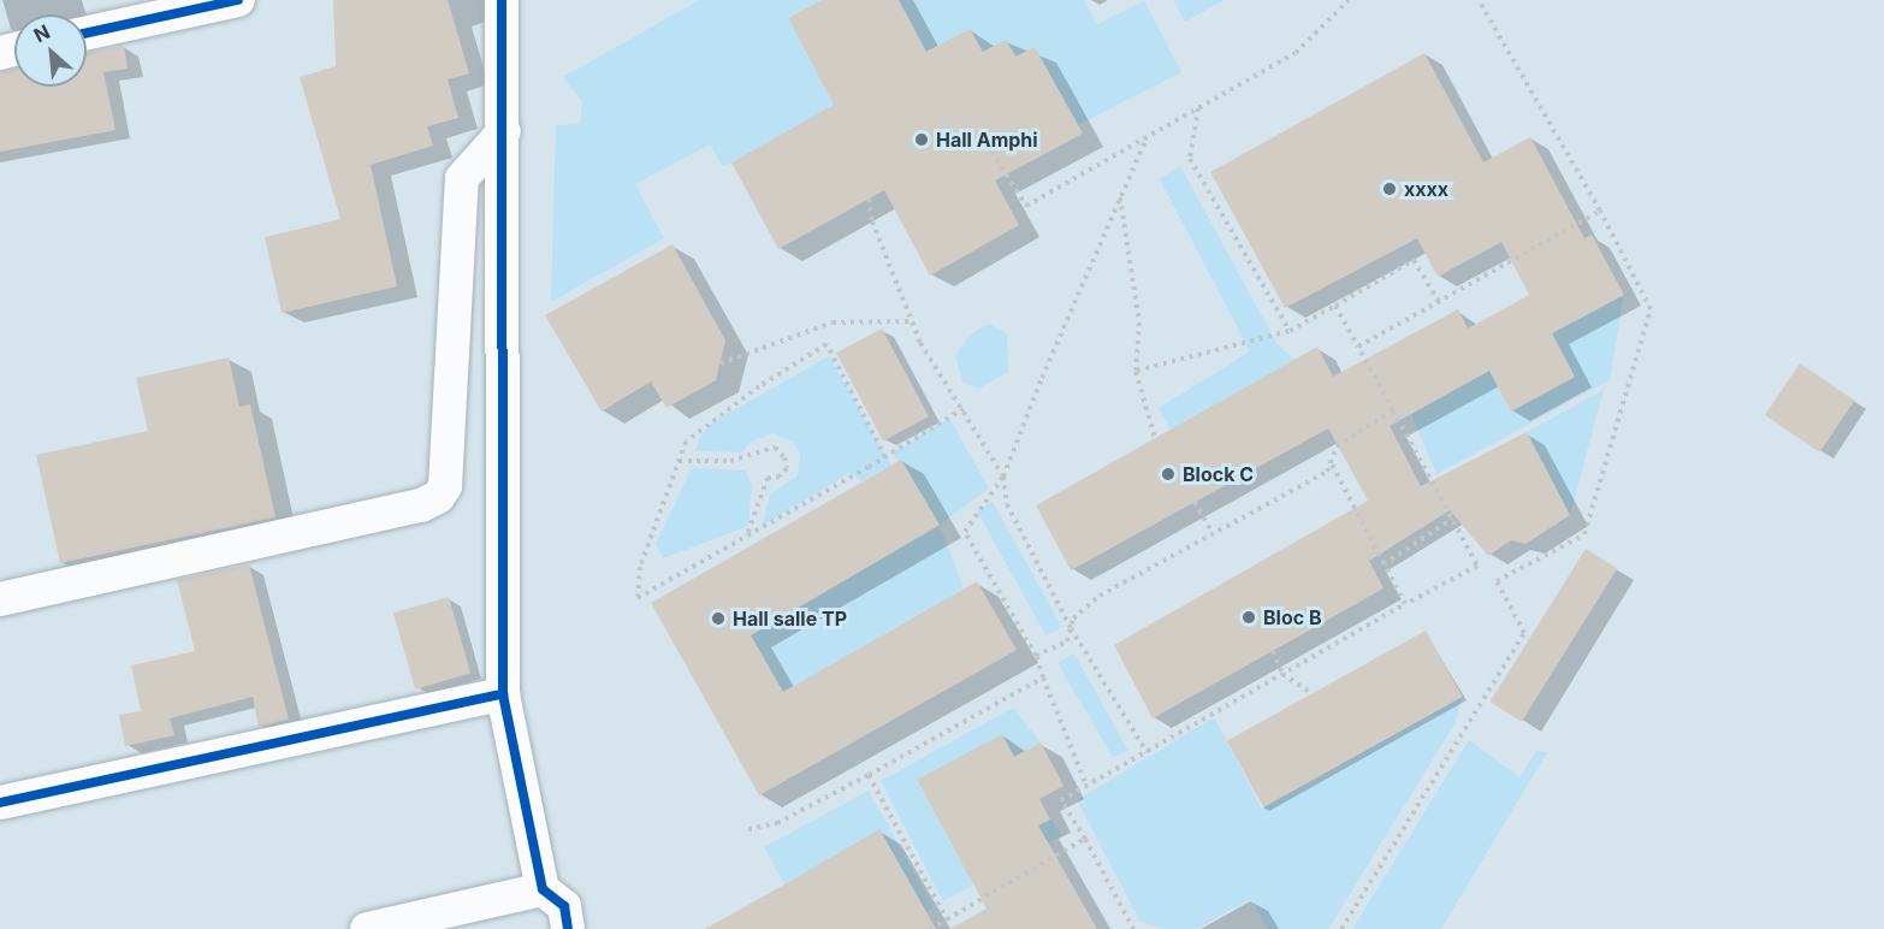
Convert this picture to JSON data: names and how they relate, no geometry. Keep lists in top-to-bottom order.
{
  "places": [
    "Hall Amphi",
    "xxxx",
    "Block C",
    "Bloc B",
    "Hall salle TP"
  ],
  "north": "top left"
}
